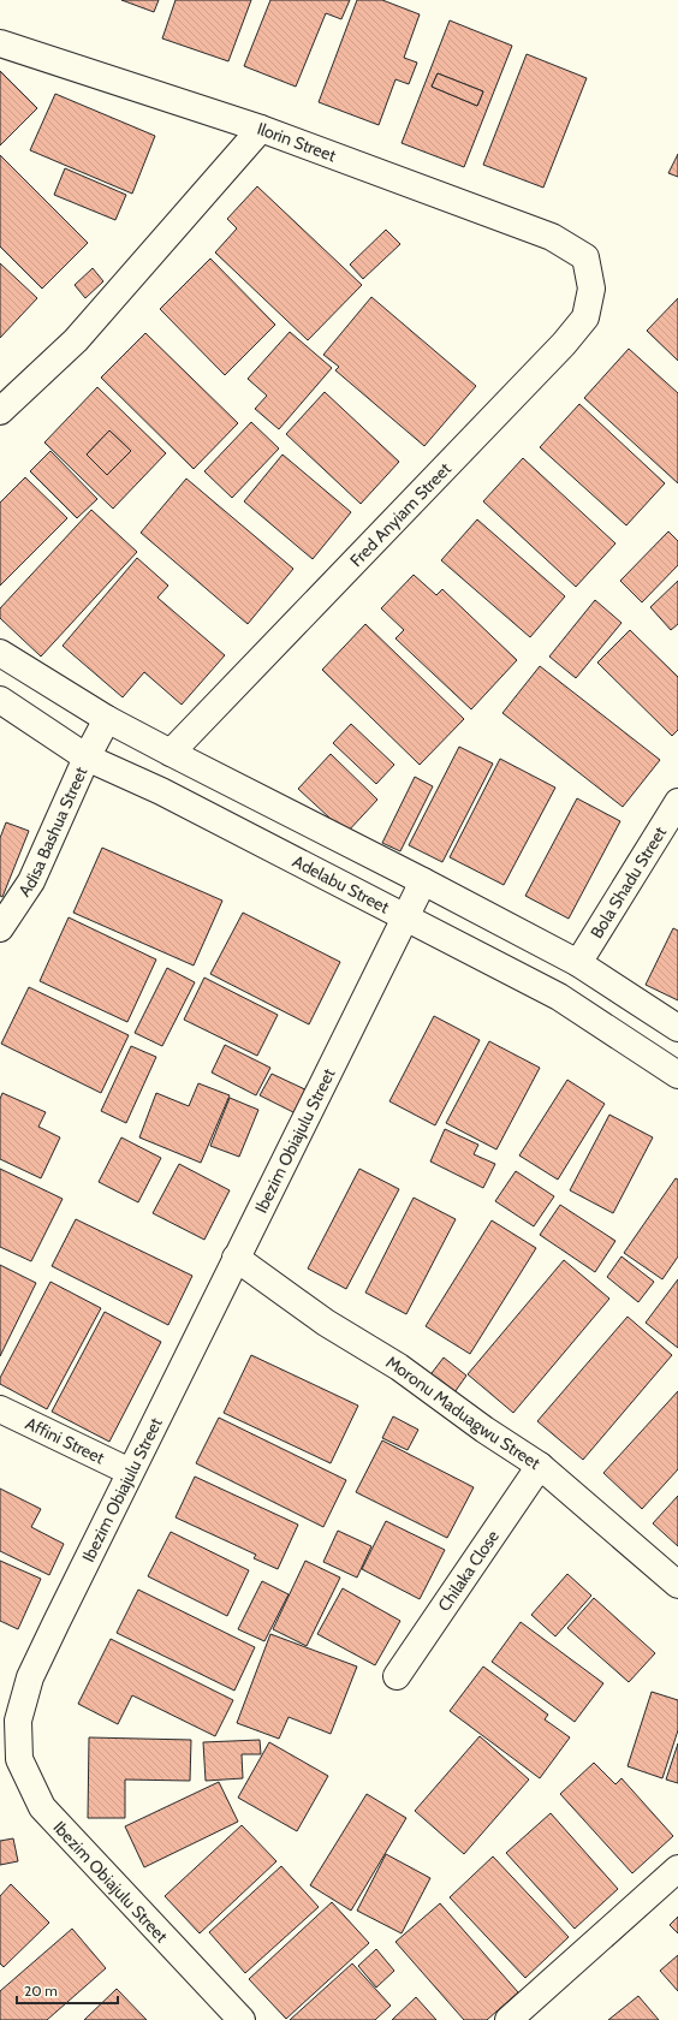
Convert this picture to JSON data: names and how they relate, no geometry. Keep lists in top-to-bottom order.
{
  "streets": {
    "street": [
      "Ilorin Street",
      "Fred Anyiam Street",
      "Adisa Bashua Street",
      "Bola Shadu Street",
      "Adelabu Street",
      "Ibezim Obiajulu Street",
      "Moronu Maduagwu Street",
      "Affini Street",
      "Chilaka Close"
    ]
  },
  "crossings": [
    ["Ilorin Street", "Fred Anyiam Street"],
    ["Adisa Bashua Street", "Adelabu Street"],
    ["Adelabu Street", "Ibezim Obiajulu Street"],
    ["Ibezim Obiajulu Street", "Moronu Maduagwu Street"],
    ["Ibezim Obiajulu Street", "Affini Street"],
    ["Moronu Maduagwu Street", "Chilaka Close"]
  ],
  "scale_bar": "20 m"
}
